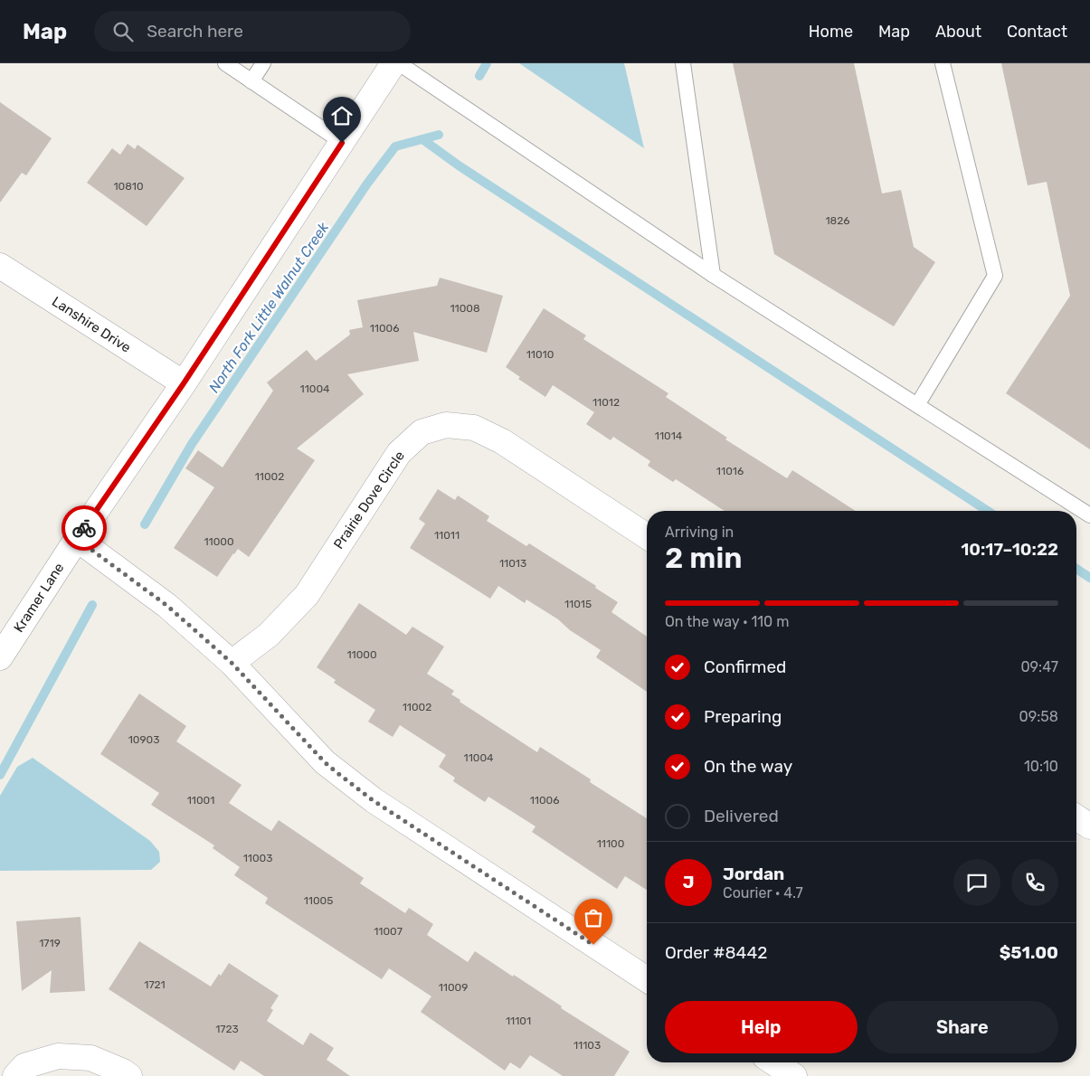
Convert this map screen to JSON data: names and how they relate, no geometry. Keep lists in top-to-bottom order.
{
  "streets": {
    "street": ["Lanshire Drive", "Prairie Dove Circle", "Kramer Lane"]
  },
  "crossings": [
    ["Lanshire Drive", "Kramer Lane"]
  ],
  "water": ["North Fork Little Walnut Creek"],
  "house_numbers": [
    "10810",
    "1826",
    "11008",
    "11006",
    "11010",
    "11004",
    "11012",
    "11014",
    "11016",
    "11002",
    "11011",
    "11000",
    "11013",
    "11015",
    "11000",
    "11002",
    "10903",
    "11004",
    "11001",
    "11006",
    "11100",
    "11003",
    "11005",
    "11007",
    "1719",
    "1721",
    "11009",
    "11101",
    "1723",
    "11103"
  ],
  "page": {
    "header": "Map",
    "search": "Search here",
    "nav": [
      "Home",
      "Map",
      "About",
      "Contact"
    ],
    "heading": ["2 min", "Arriving in", "10:17–10:22"],
    "panel": [
      "Jordan",
      "Courier · 4.7",
      "Order #8442",
      "$51.00"
    ],
    "bar": "On the way · 110 m",
    "list": [
      ["Confirmed", "09:47"],
      ["Preparing", "09:58"],
      ["On the way", "10:10"],
      "Delivered"
    ],
    "round": "J",
    "buttons": ["Help", "Share"]
  }
}
